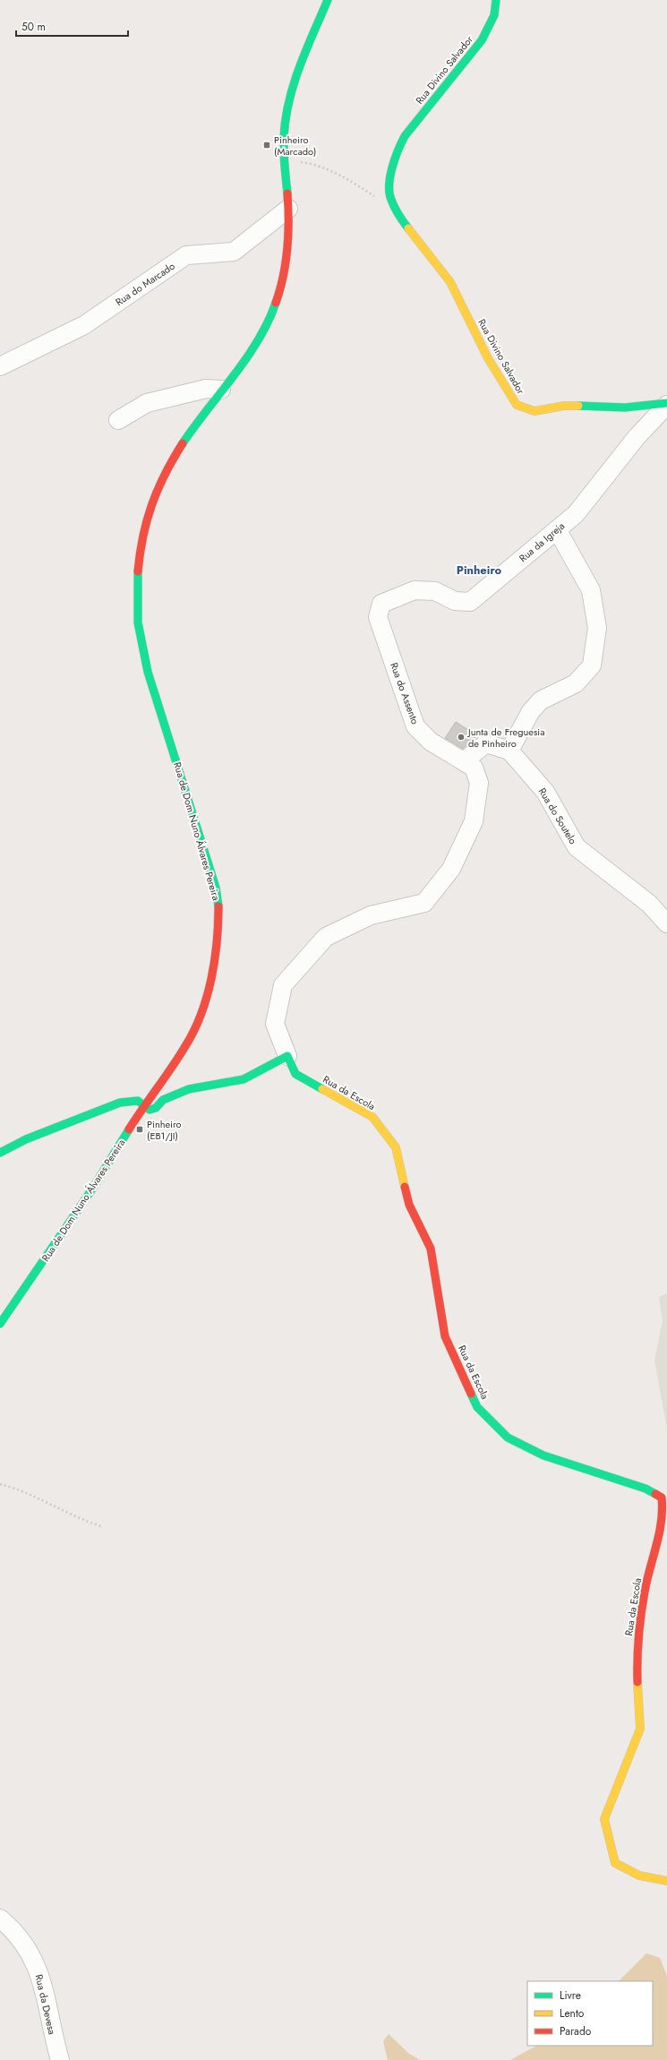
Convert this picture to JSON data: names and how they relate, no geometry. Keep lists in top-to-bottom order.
{
  "streets": {
    "street": [
      "Rua Divino Salvador",
      "Rua do Marcado",
      "Rua da Igreja",
      "Rua do Assento",
      "Rua do Soutelo",
      "Rua de Dom Nuno Álvares Pereira",
      "Rua da Escola",
      "Rua da Devesa"
    ]
  },
  "crossings": [
    ["Rua Divino Salvador", "Rua da Igreja"],
    ["Rua do Marcado", "Rua de Dom Nuno Álvares Pereira"],
    ["Rua da Igreja", "Rua do Assento"]
  ],
  "districts": ["Pinheiro"],
  "places": {
    "transit": ["Pinheiro (Marcado)", "Pinheiro (EB1/JI)"],
    "other": ["Junta de Freguesia de Pinheiro"]
  },
  "legend": ["Livre", "Lento", "Parado"],
  "scale_bar": "50 m"
}
